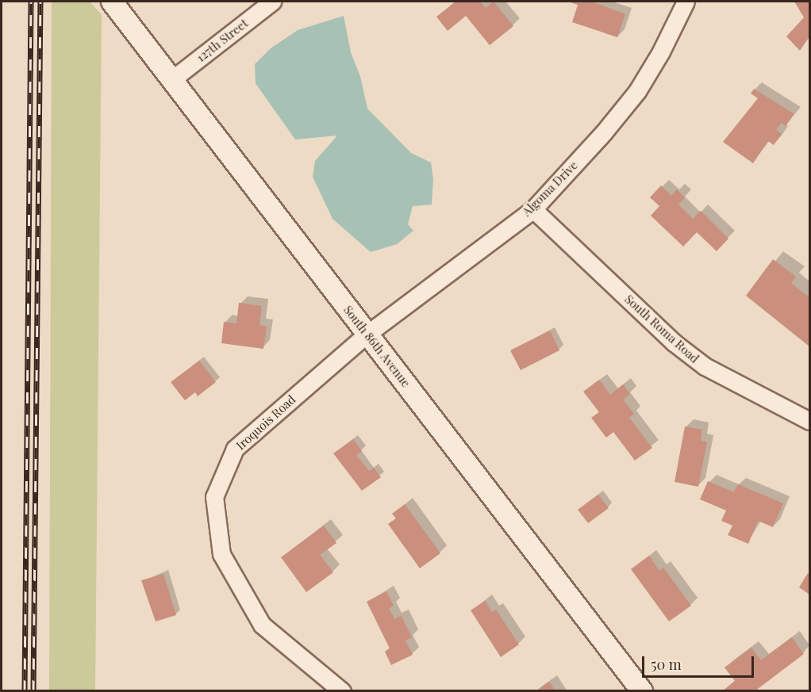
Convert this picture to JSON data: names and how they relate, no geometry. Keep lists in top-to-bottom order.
{
  "streets": {
    "street": [
      "127th Street",
      "Algoma Drive",
      "South Roma Road",
      "South 86th Avenue",
      "Iroquois Road"
    ]
  },
  "crossings": [
    ["127th Street", "South 86th Avenue"],
    ["Algoma Drive", "South Roma Road"],
    ["Algoma Drive", "South 86th Avenue"],
    ["Algoma Drive", "Iroquois Road"],
    ["South 86th Avenue", "Iroquois Road"]
  ],
  "scale_bar": "50 m"
}
